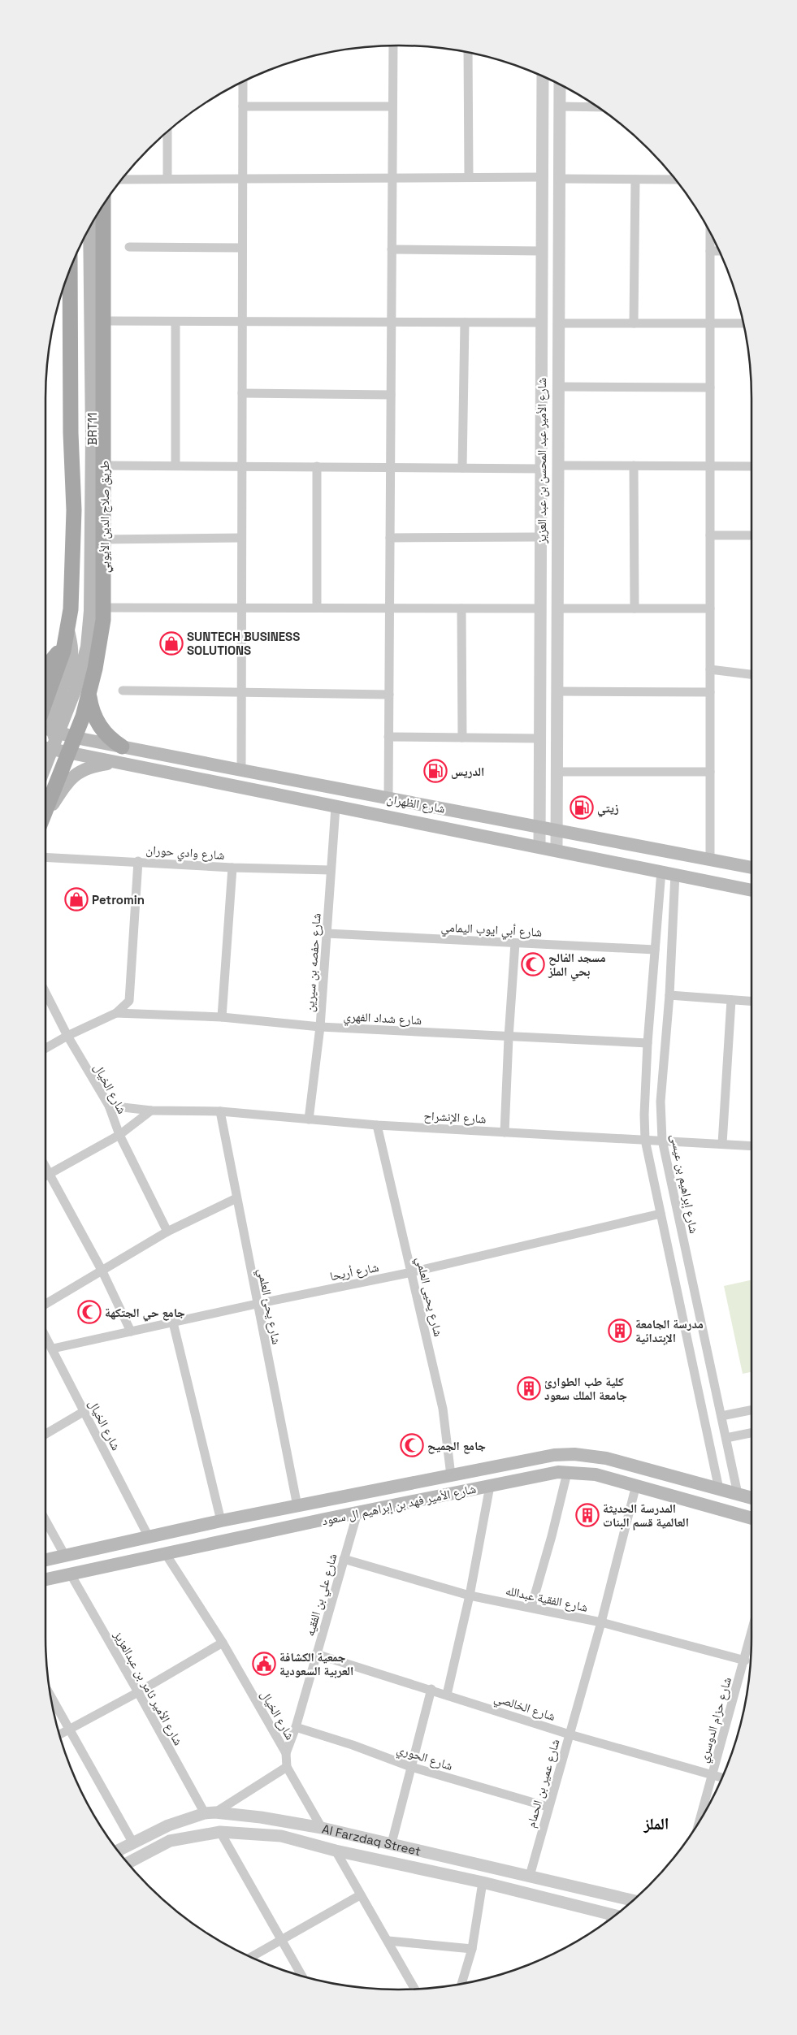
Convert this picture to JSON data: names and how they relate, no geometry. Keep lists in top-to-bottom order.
{
  "streets": {
    "main road": [
      "BRT11",
      "طريق صلاح الدين الأيوبي",
      "شارع الظهران",
      "شارع الأمير فهد بن إبراهيم ال سعود"
    ],
    "street": [
      "شارع الأمير عبد المحسن بن عبد العزيز",
      "شارع وادي حوران",
      "شارع أبي ايوب اليمامي",
      "شارع حفصه بن سيرين",
      "شارع شداد الفهري",
      "شارع الخيال",
      "شارع الإنشراح",
      "شارع إبراهيم بن عيسى",
      "شارع أريحا",
      "شارع يحيى العلمي",
      "شارع يحئ العلمي",
      "شارع علي بن الفقيه",
      "شارع الفقية عبدالله",
      "شارع الأمير ثامر بن عبدالعزيز",
      "شارع الخالصي",
      "شارع حزام الدوسري",
      "شارع الحوري",
      "شارع عمير بن الحمام",
      "Al Farzdaq Street"
    ]
  },
  "crossings": [
    ["BRT11", "شارع الظهران"],
    ["شارع الأمير عبد المحسن بن عبد العزيز", "شارع الظهران"],
    ["طريق صلاح الدين الأيوبي", "شارع الظهران"],
    ["شارع الظهران", "شارع حفصه بن سيرين"],
    ["شارع الظهران", "شارع إبراهيم بن عيسى"],
    ["شارع وادي حوران", "شارع حفصه بن سيرين"],
    ["شارع وادي حوران", "شارع شداد الفهري"],
    ["شارع أبي ايوب اليمامي", "شارع حفصه بن سيرين"],
    ["شارع حفصه بن سيرين", "شارع شداد الفهري"],
    ["شارع حفصه بن سيرين", "شارع الإنشراح"],
    ["شارع شداد الفهري", "شارع الخيال"],
    ["شارع الخيال", "شارع الإنشراح"],
    ["شارع الخيال", "شارع أريحا"],
    ["شارع الخيال", "شارع الأمير فهد بن إبراهيم ال سعود"],
    ["شارع الخيال", "شارع علي بن الفقيه"],
    ["شارع الخيال", "Al Farzdaq Street"],
    ["شارع الإنشراح", "شارع إبراهيم بن عيسى"],
    ["شارع الإنشراح", "شارع يحيى العلمي"],
    ["شارع الإنشراح", "شارع يحئ العلمي"],
    ["شارع إبراهيم بن عيسى", "شارع الأمير فهد بن إبراهيم ال سعود"],
    ["شارع أريحا", "شارع يحيى العلمي"],
    ["شارع أريحا", "شارع يحئ العلمي"],
    ["شارع يحيى العلمي", "شارع الأمير فهد بن إبراهيم ال سعود"],
    ["شارع يحئ العلمي", "شارع الأمير فهد بن إبراهيم ال سعود"],
    ["شارع الأمير فهد بن إبراهيم ال سعود", "شارع علي بن الفقيه"],
    ["شارع الأمير فهد بن إبراهيم ال سعود", "شارع الأمير ثامر بن عبدالعزيز"],
    ["شارع الأمير فهد بن إبراهيم ال سعود", "شارع عمير بن الحمام"],
    ["شارع علي بن الفقيه", "شارع الفقية عبدالله"],
    ["شارع علي بن الفقيه", "شارع الخالصي"],
    ["شارع علي بن الفقيه", "شارع الحوري"],
    ["شارع الفقية عبدالله", "شارع حزام الدوسري"],
    ["شارع الفقية عبدالله", "شارع عمير بن الحمام"],
    ["شارع الأمير ثامر بن عبدالعزيز", "Al Farzdaq Street"],
    ["شارع الخالصي", "شارع حزام الدوسري"],
    ["شارع الخالصي", "شارع عمير بن الحمام"],
    ["شارع الحوري", "شارع عمير بن الحمام"],
    ["شارع عمير بن الحمام", "Al Farzdaq Street"]
  ],
  "districts": ["الملز"],
  "places": {
    "shop": ["SUNTECH BUSINESS SOLUTIONS", "Petromin"],
    "fuel station": ["الدريس", "زيتي"],
    "mosque": ["مسجد الفالح بحي الملز", "جامع حي الجتكهة", "جامع الجميح"],
    "building": ["مدرسة الجامعة الإبتدائية", "كلية طب الطوارئ جامعة الملك سعود", "المدرسة الحديثة العالمية قسم البنات"],
    "public building": ["جمعية الكشافة العربية السعودية"]
  }
}
